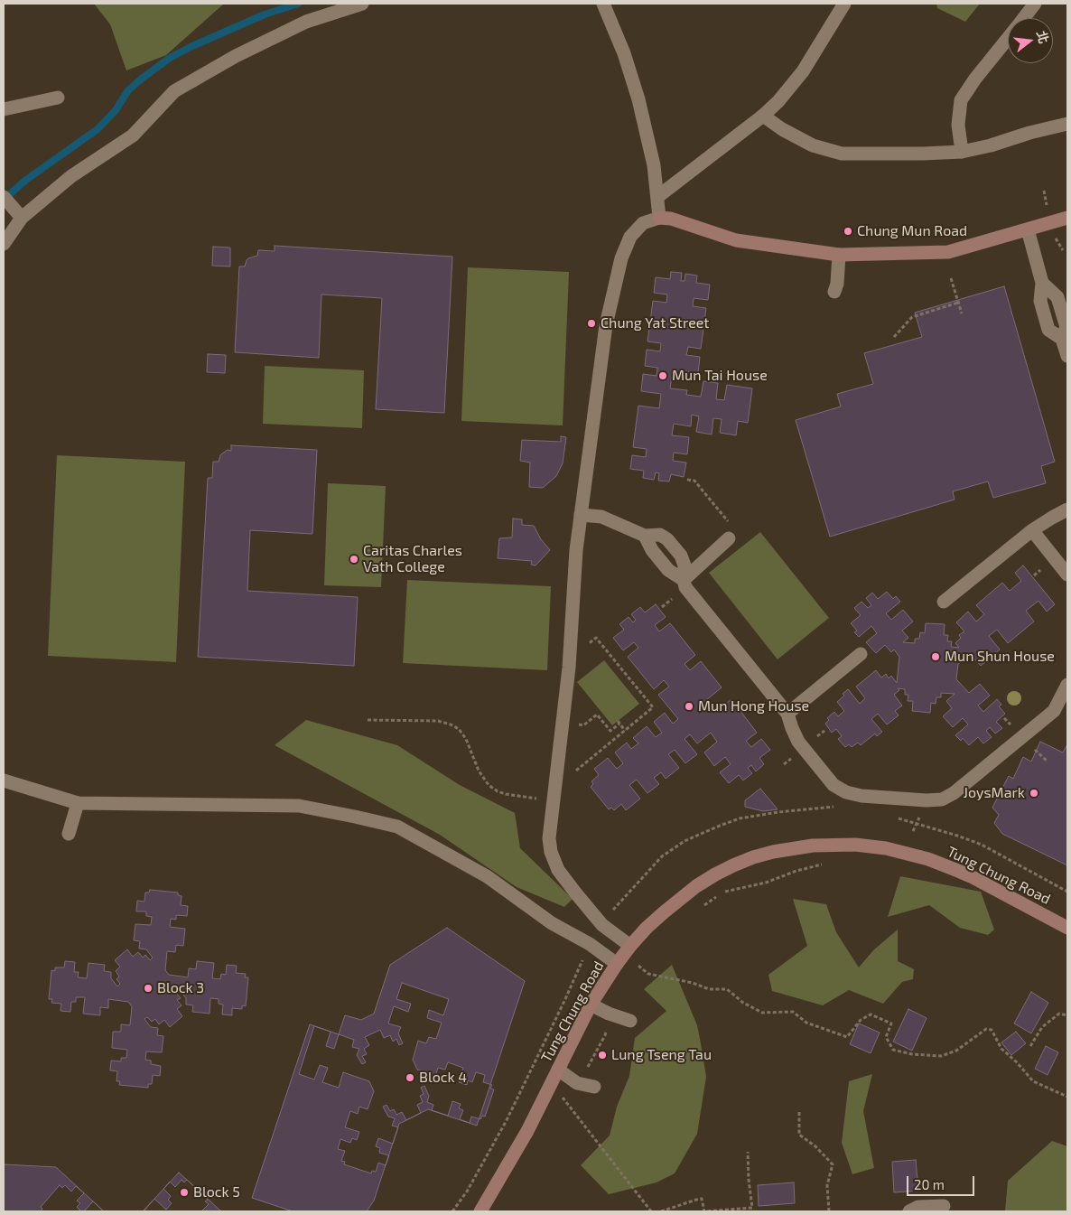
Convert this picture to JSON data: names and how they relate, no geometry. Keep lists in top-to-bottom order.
{
  "streets": {
    "main road": ["Tung Chung Road"]
  },
  "places": [
    "Chung Mun Road",
    "Chung Yat Street",
    "Mun Tai House",
    "Caritas Charles Vath College",
    "Mun Shun House",
    "Mun Hong House",
    "JoysMark",
    "Block 3",
    "Lung Tseng Tau",
    "Block 4",
    "Block 5"
  ],
  "scale_bar": "20 m",
  "north": "right"
}
